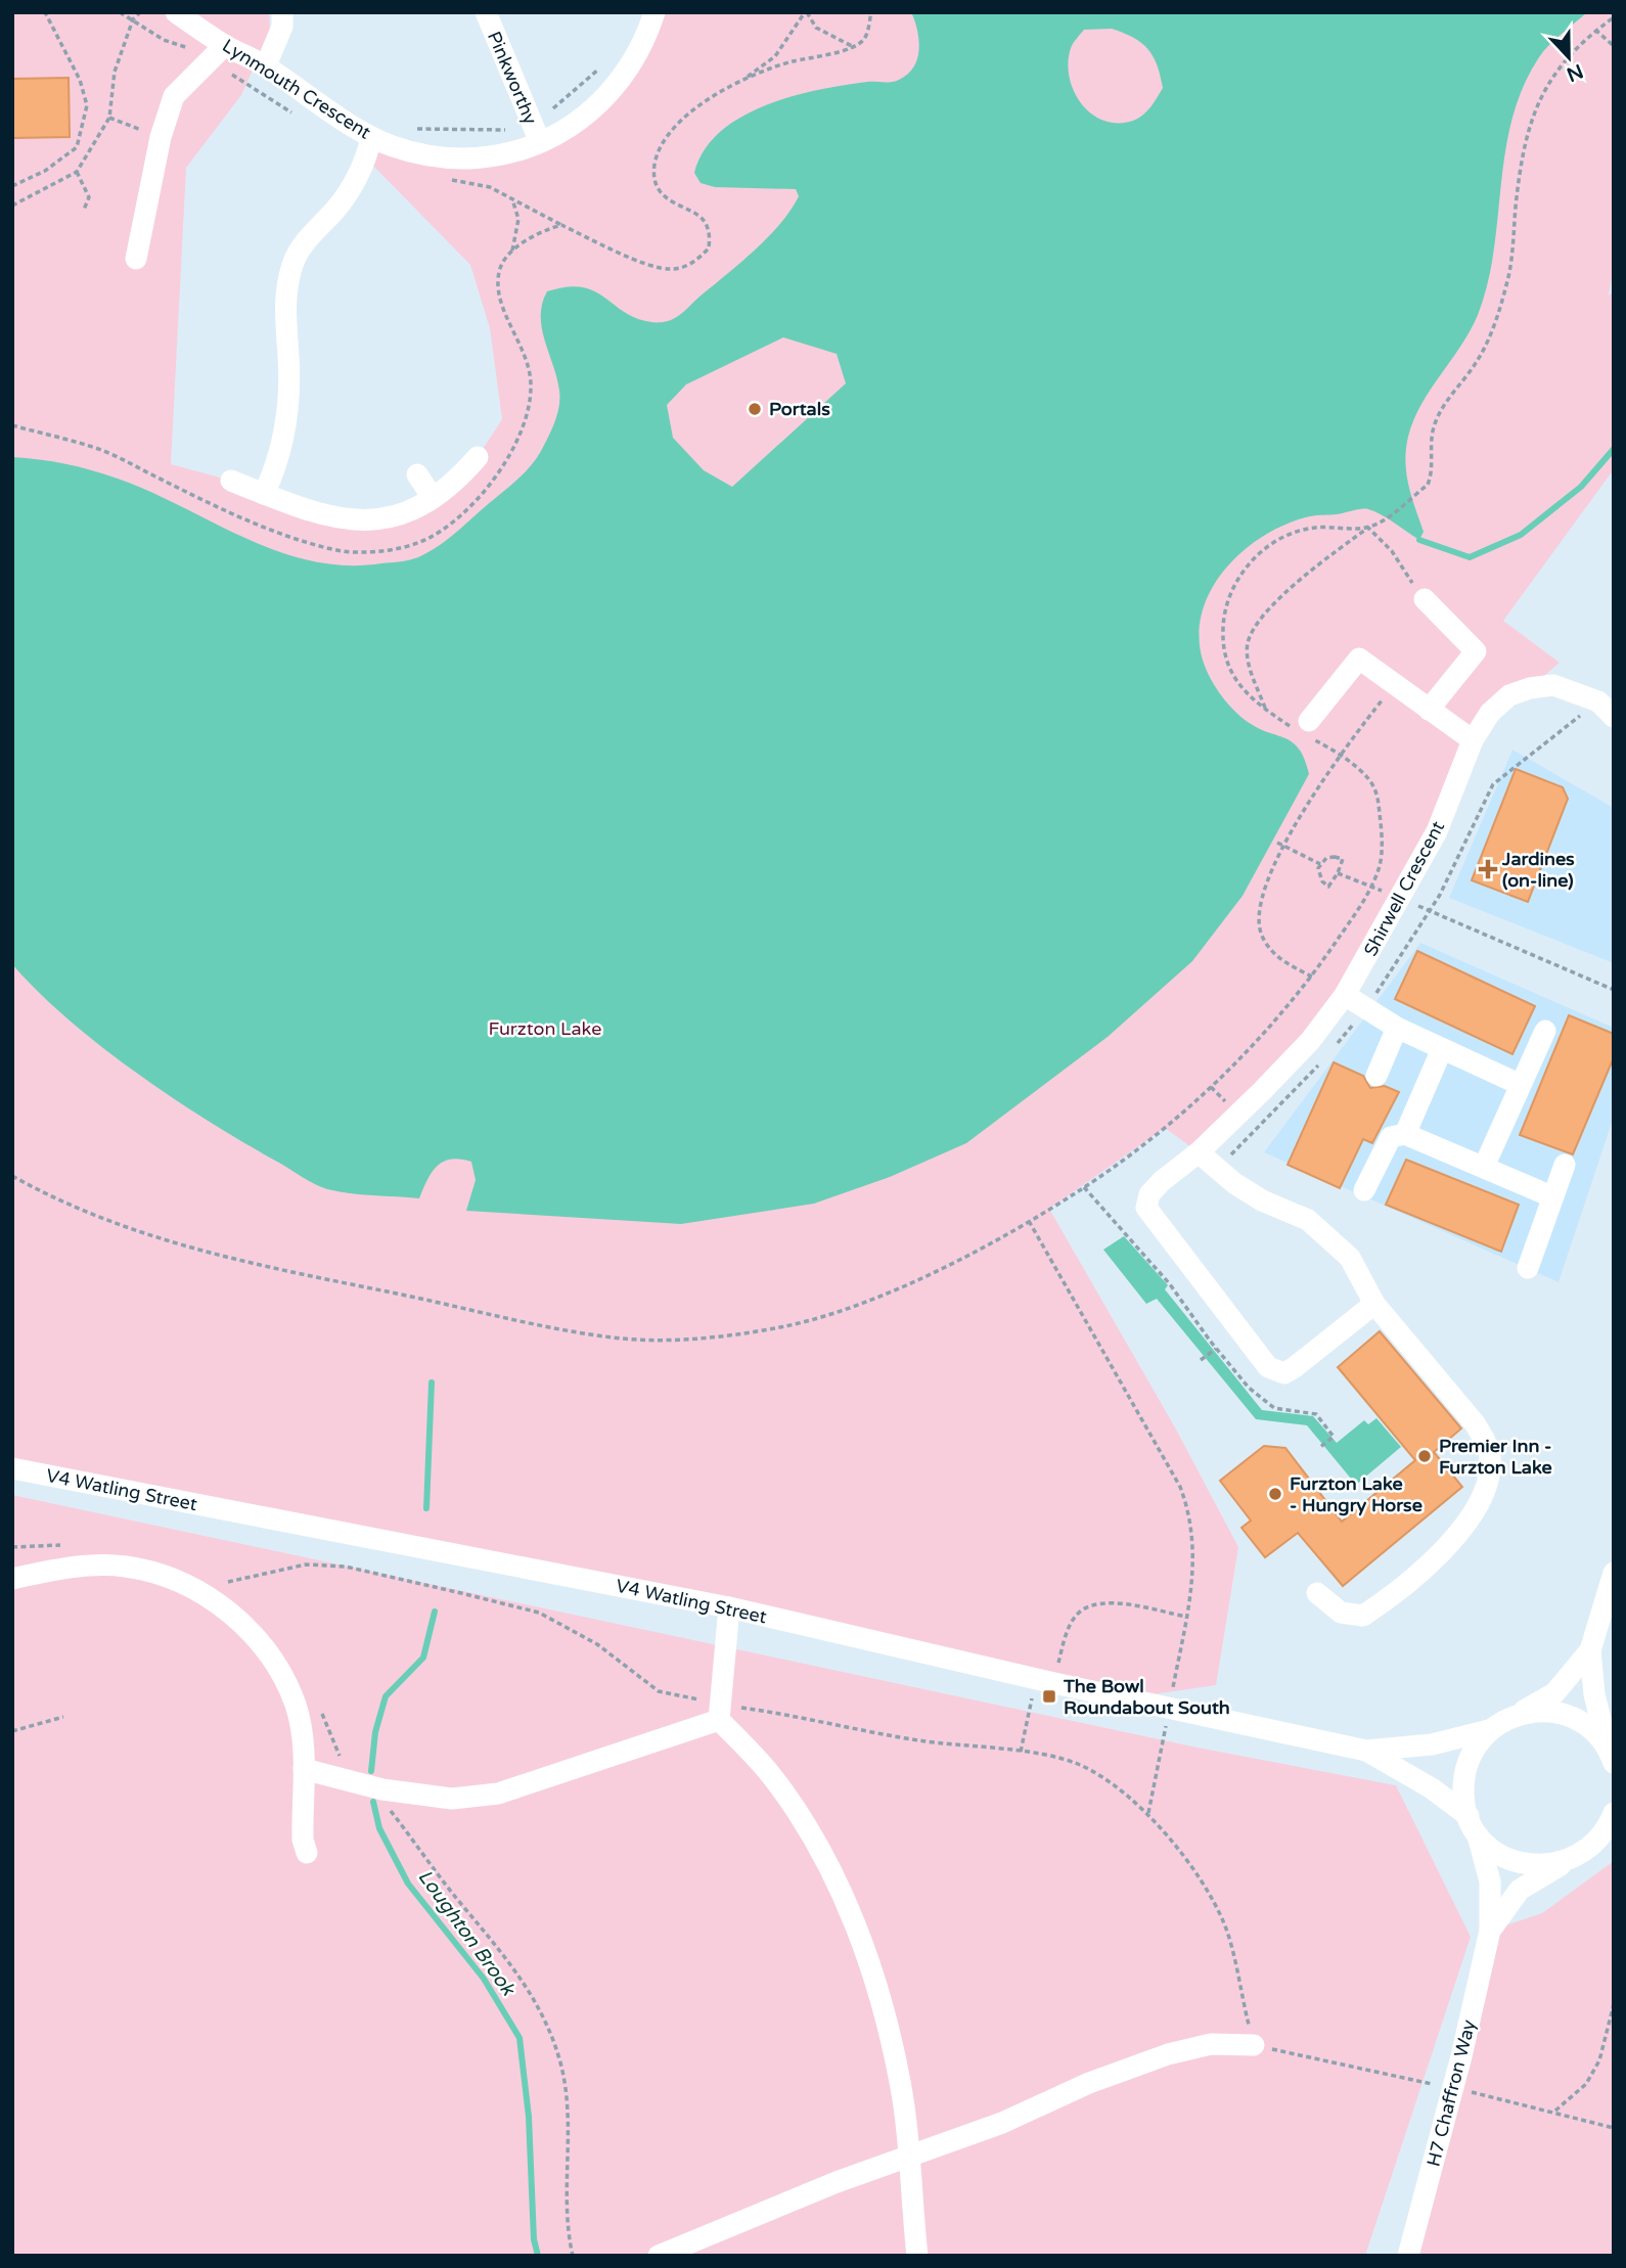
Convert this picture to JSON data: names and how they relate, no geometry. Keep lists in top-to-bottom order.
{
  "streets": {
    "street": [
      "Pinkworthy",
      "Lynmouth Crescent",
      "Shirwell Crescent",
      "V4 Watling Street",
      "H7 Chaffron Way"
    ]
  },
  "crossings": [
    ["Pinkworthy", "Lynmouth Crescent"],
    ["V4 Watling Street", "H7 Chaffron Way"]
  ],
  "water": ["Loughton Brook"],
  "parks": ["Furzton Lake"],
  "places": {
    "other": ["Portals", "Premier Inn - Furzton Lake", "Furzton Lake - Hungry Horse"],
    "health": ["Jardines (on-line)"],
    "transit": ["The Bowl Roundabout South"]
  },
  "north": "bottom"
}
